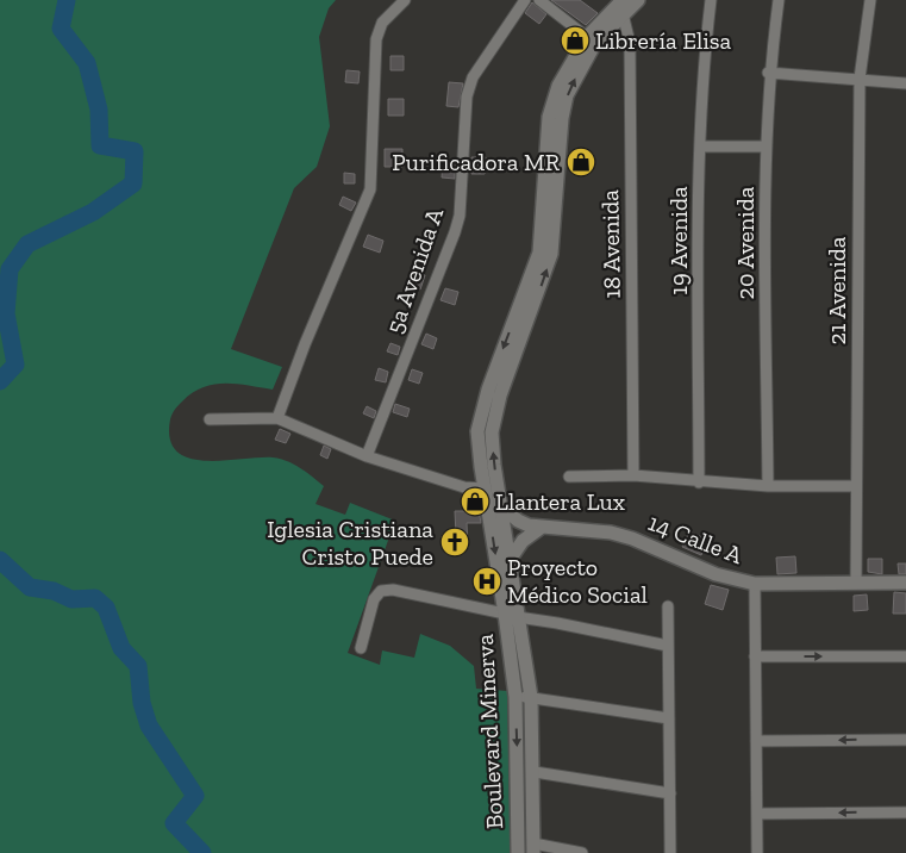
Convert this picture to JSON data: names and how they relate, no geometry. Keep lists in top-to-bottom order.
{
  "streets": {
    "street": [
      "19 Avenida",
      "20 Avenida",
      "18 Avenida",
      "5a Avenida A",
      "21 Avenida",
      "14 Calle A",
      "Boulevard Minerva"
    ]
  },
  "crossings": [
    ["18 Avenida", "Boulevard Minerva"],
    ["21 Avenida", "14 Calle A"],
    ["14 Calle A", "Boulevard Minerva"]
  ],
  "places": {
    "shop": ["Librería Elisa", "Purificadora MR", "Llantera Lux"],
    "church": ["Iglesia Cristiana Cristo Puede"],
    "hospital": ["Proyecto Médico Social"]
  }
}
